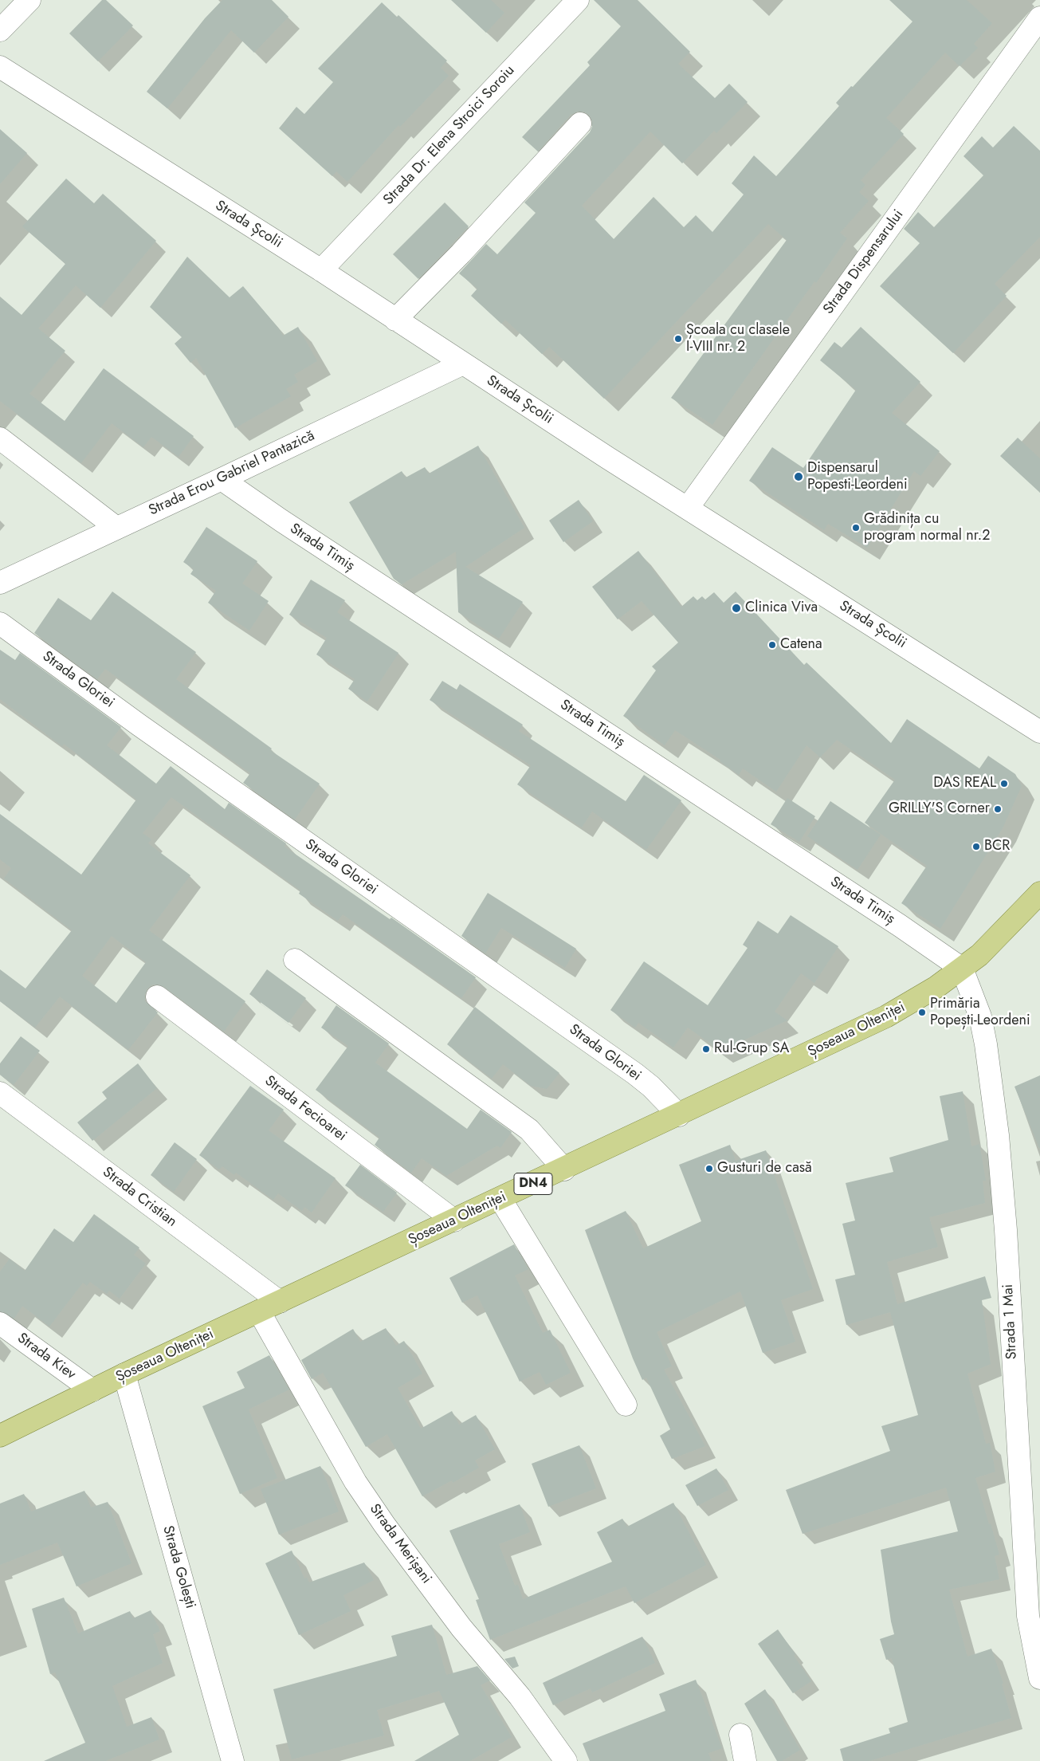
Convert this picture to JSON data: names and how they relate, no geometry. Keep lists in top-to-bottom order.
{
  "streets": {
    "main road": ["Șoseaua Olteniței", "DN4"],
    "street": [
      "Strada Dr. Elena Stroici Soroiu",
      "Strada Școlii",
      "Strada Dispensarului",
      "Strada Erou Gabriel Pantazică",
      "Strada Timiș",
      "Strada Gloriei",
      "Strada Fecioarei",
      "Strada Cristian",
      "Strada 1 Mai",
      "Strada Kiev",
      "Strada Merișani",
      "Strada Golești"
    ]
  },
  "crossings": [
    ["Strada Dr. Elena Stroici Soroiu", "Strada Școlii"],
    ["Strada Școlii", "Strada Dispensarului"],
    ["Strada Școlii", "Strada Erou Gabriel Pantazică"],
    ["Strada Erou Gabriel Pantazică", "Strada Timiș"],
    ["Strada Timiș", "Șoseaua Olteniței"],
    ["Strada Timiș", "Strada 1 Mai"],
    ["Strada Gloriei", "Șoseaua Olteniței"],
    ["Șoseaua Olteniței", "Strada Fecioarei"],
    ["Șoseaua Olteniței", "Strada Cristian"],
    ["Șoseaua Olteniței", "Strada 1 Mai"],
    ["Șoseaua Olteniței", "Strada Kiev"],
    ["Șoseaua Olteniței", "Strada Merișani"],
    ["Șoseaua Olteniței", "Strada Golești"]
  ],
  "places": [
    "Școala cu clasele I-VIII nr. 2",
    "Dispensarul Popesti-Leordeni",
    "Grădinița cu program normal nr.2",
    "Clinica Viva",
    "Catena",
    "DAS REAL",
    "GRILLY'S Corner",
    "BCR",
    "Primăria Popești-Leordeni",
    "Rul-Grup SA",
    "Gusturi de casă"
  ]
}
